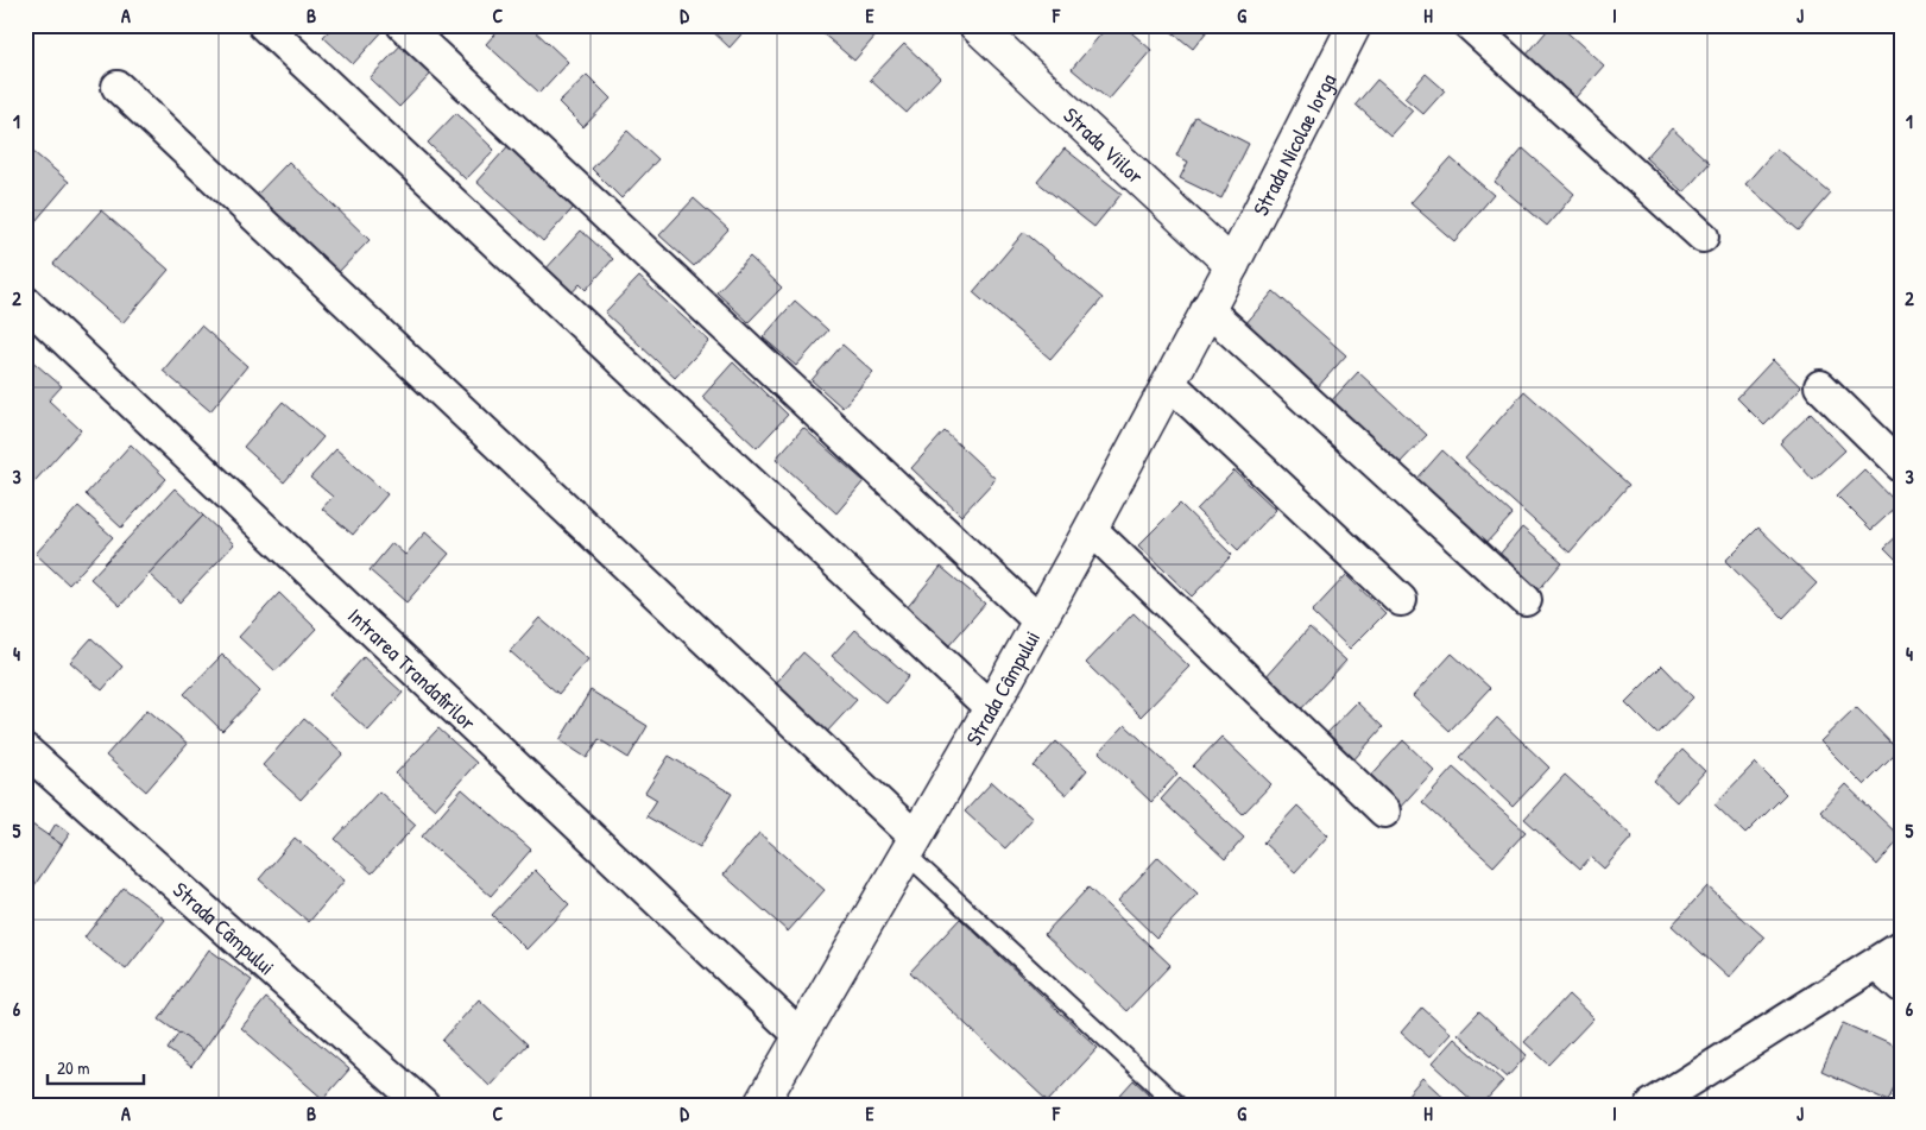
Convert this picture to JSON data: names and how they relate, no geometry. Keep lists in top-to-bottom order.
{
  "streets": {
    "street": [
      "Strada Viilor",
      "Strada Nicolae Iorga",
      "Intrarea Trandafirilor",
      "Strada Câmpului"
    ]
  },
  "crossings": [
    ["Strada Viilor", "Strada Nicolae Iorga"],
    ["Strada Viilor", "Strada Câmpului"],
    ["Strada Nicolae Iorga", "Strada Câmpului"],
    ["Intrarea Trandafirilor", "Strada Câmpului"]
  ],
  "scale_bar": "20 m",
  "grid": {
    "columns": [
      "A",
      "B",
      "C",
      "D",
      "E",
      "F",
      "G",
      "H",
      "I",
      "J"
    ],
    "rows": [
      "1",
      "2",
      "3",
      "4",
      "5",
      "6"
    ]
  }
}
